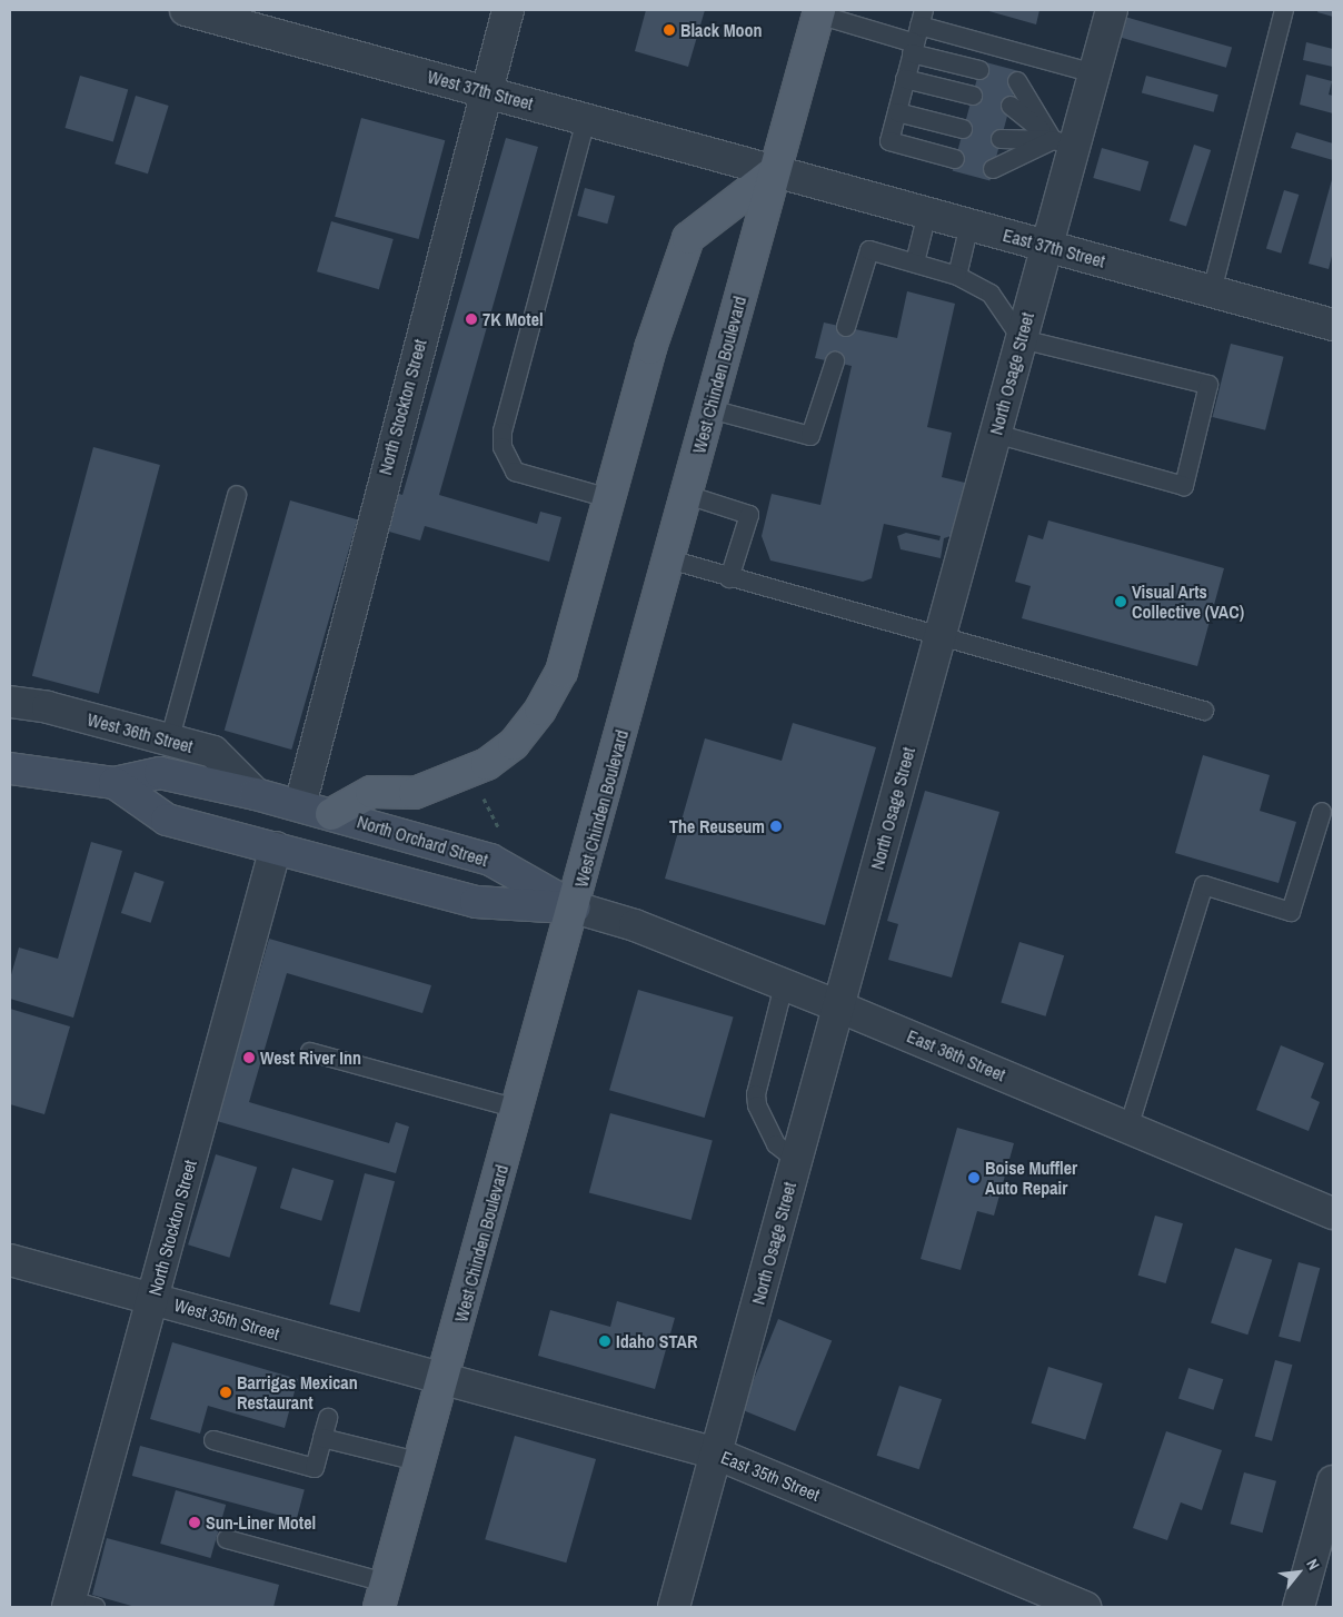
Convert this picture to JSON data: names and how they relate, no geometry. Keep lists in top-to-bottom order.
{
  "streets": {
    "main road": ["West Chinden Boulevard", "North Orchard Street"],
    "street": [
      "West 37th Street",
      "East 37th Street",
      "North Osage Street",
      "North Stockton Street",
      "West 36th Street",
      "East 36th Street",
      "West 35th Street",
      "East 35th Street"
    ]
  },
  "crossings": [
    ["West 37th Street", "East 37th Street"],
    ["West 37th Street", "West Chinden Boulevard"],
    ["West 37th Street", "North Stockton Street"],
    ["East 37th Street", "North Osage Street"],
    ["East 37th Street", "West Chinden Boulevard"],
    ["North Osage Street", "East 36th Street"],
    ["North Osage Street", "East 35th Street"],
    ["West Chinden Boulevard", "North Orchard Street"],
    ["West Chinden Boulevard", "East 36th Street"],
    ["West Chinden Boulevard", "West 35th Street"],
    ["West Chinden Boulevard", "East 35th Street"],
    ["North Stockton Street", "North Orchard Street"],
    ["North Stockton Street", "West 35th Street"],
    ["West 36th Street", "North Orchard Street"],
    ["North Orchard Street", "East 36th Street"],
    ["West 35th Street", "East 35th Street"]
  ],
  "places": [
    "Black Moon",
    "7K Motel",
    "Visual Arts Collective (VAC)",
    "The Reuseum",
    "West River Inn",
    "Boise Muffler Auto Repair",
    "Idaho STAR",
    "Barrigas Mexican Restaurant",
    "Sun-Liner Motel"
  ],
  "north": "top right"
}
